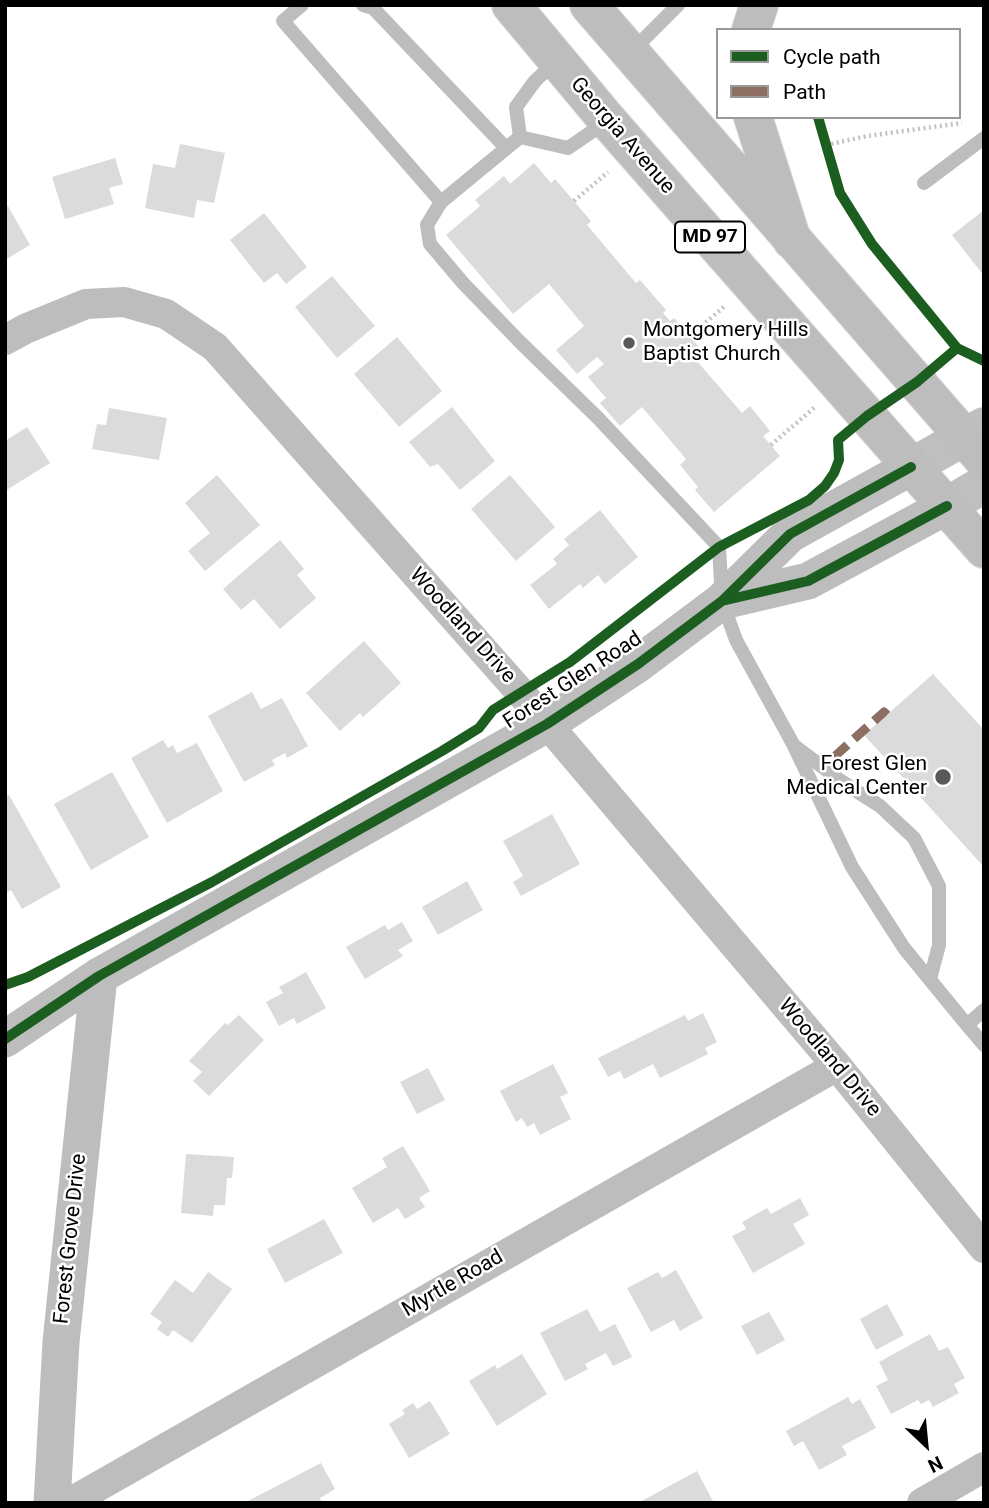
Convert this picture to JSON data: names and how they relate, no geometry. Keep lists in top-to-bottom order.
{
  "streets": {
    "main road": ["Georgia Avenue", "MD 97", "Forest Glen Road"],
    "street": ["Woodland Drive", "Forest Grove Drive", "Myrtle Road"]
  },
  "crossings": [
    ["Georgia Avenue", "Forest Glen Road"],
    ["MD 97", "Forest Glen Road"],
    ["Woodland Drive", "Forest Glen Road"],
    ["Woodland Drive", "Myrtle Road"],
    ["Forest Glen Road", "Forest Grove Drive"]
  ],
  "places": ["Montgomery Hills Baptist Church", "Forest Glen Medical Center"],
  "legend": ["Cycle path", "Path"],
  "north": "bottom right"
}
